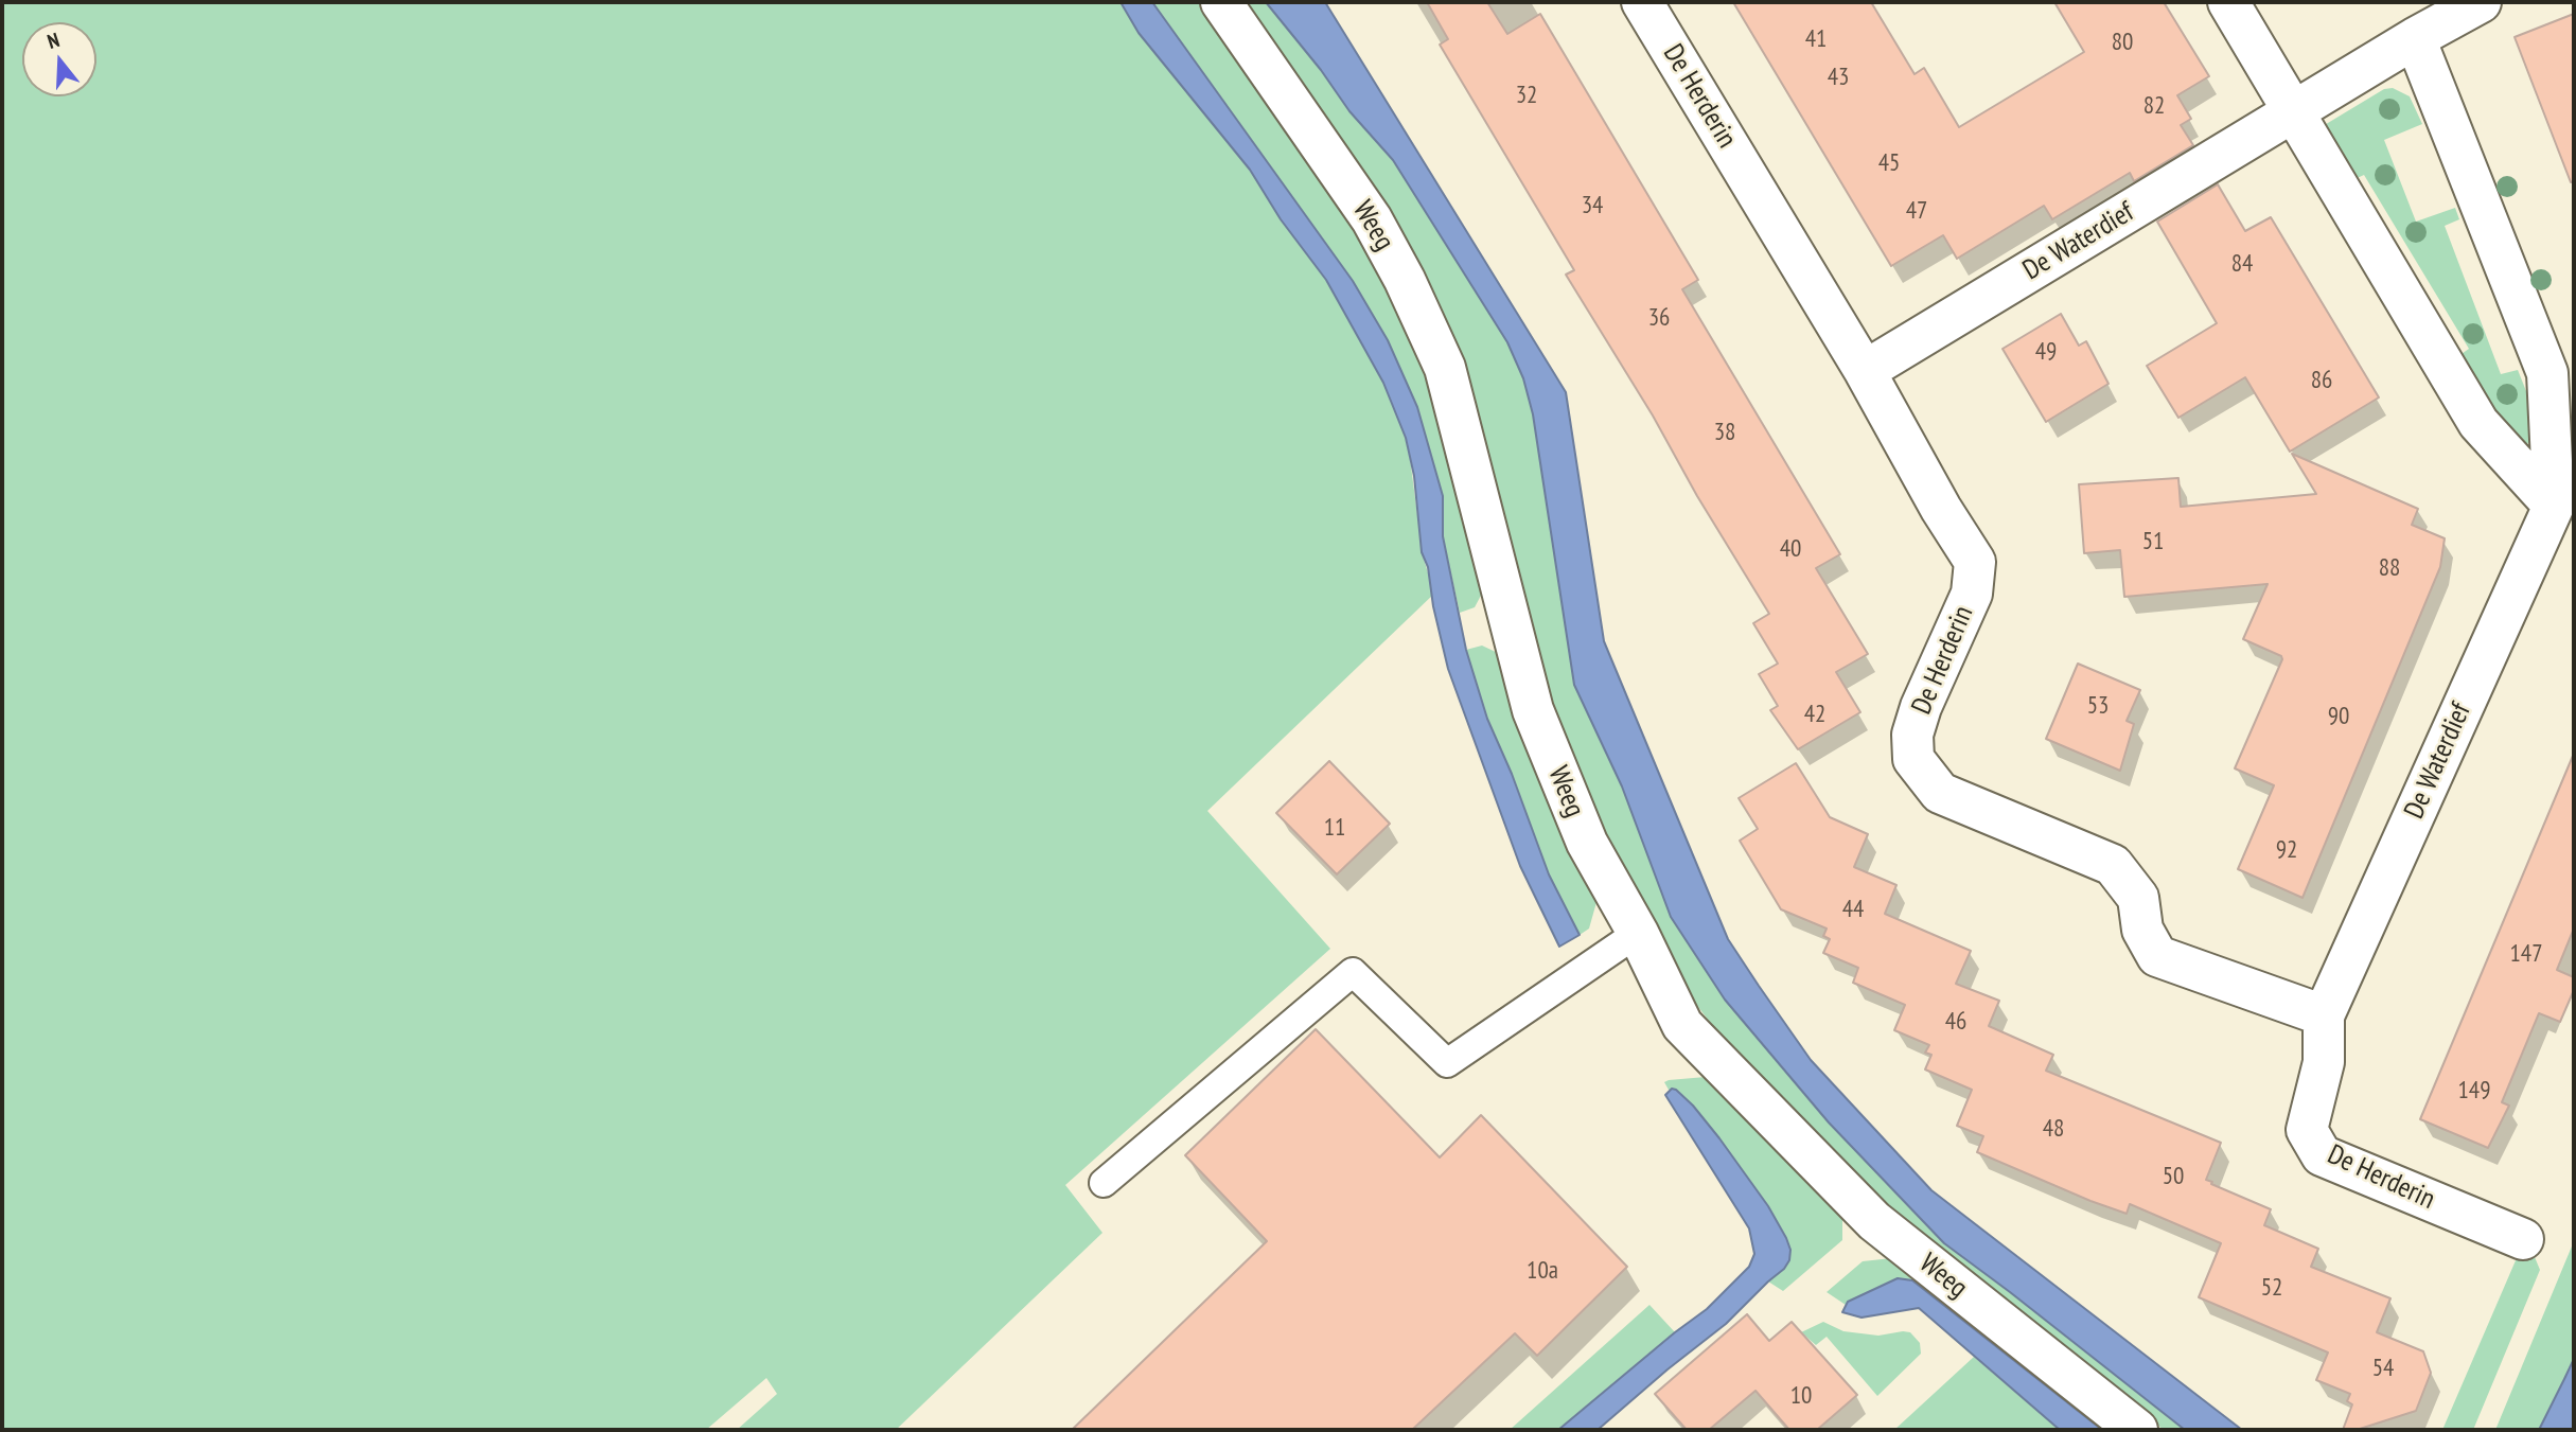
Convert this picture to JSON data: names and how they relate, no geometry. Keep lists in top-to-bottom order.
{
  "streets": {
    "street": ["De Herderin", "Weeg", "De Waterdief"]
  },
  "crossings": [
    ["De Herderin", "De Waterdief"]
  ],
  "house_numbers": [
    "41",
    "80",
    "43",
    "32",
    "82",
    "45",
    "34",
    "47",
    "84",
    "36",
    "49",
    "86",
    "38",
    "51",
    "40",
    "88",
    "53",
    "42",
    "90",
    "11",
    "92",
    "44",
    "147",
    "46",
    "149",
    "48",
    "50",
    "10a",
    "52",
    "54",
    "10"
  ],
  "north": "top"
}
